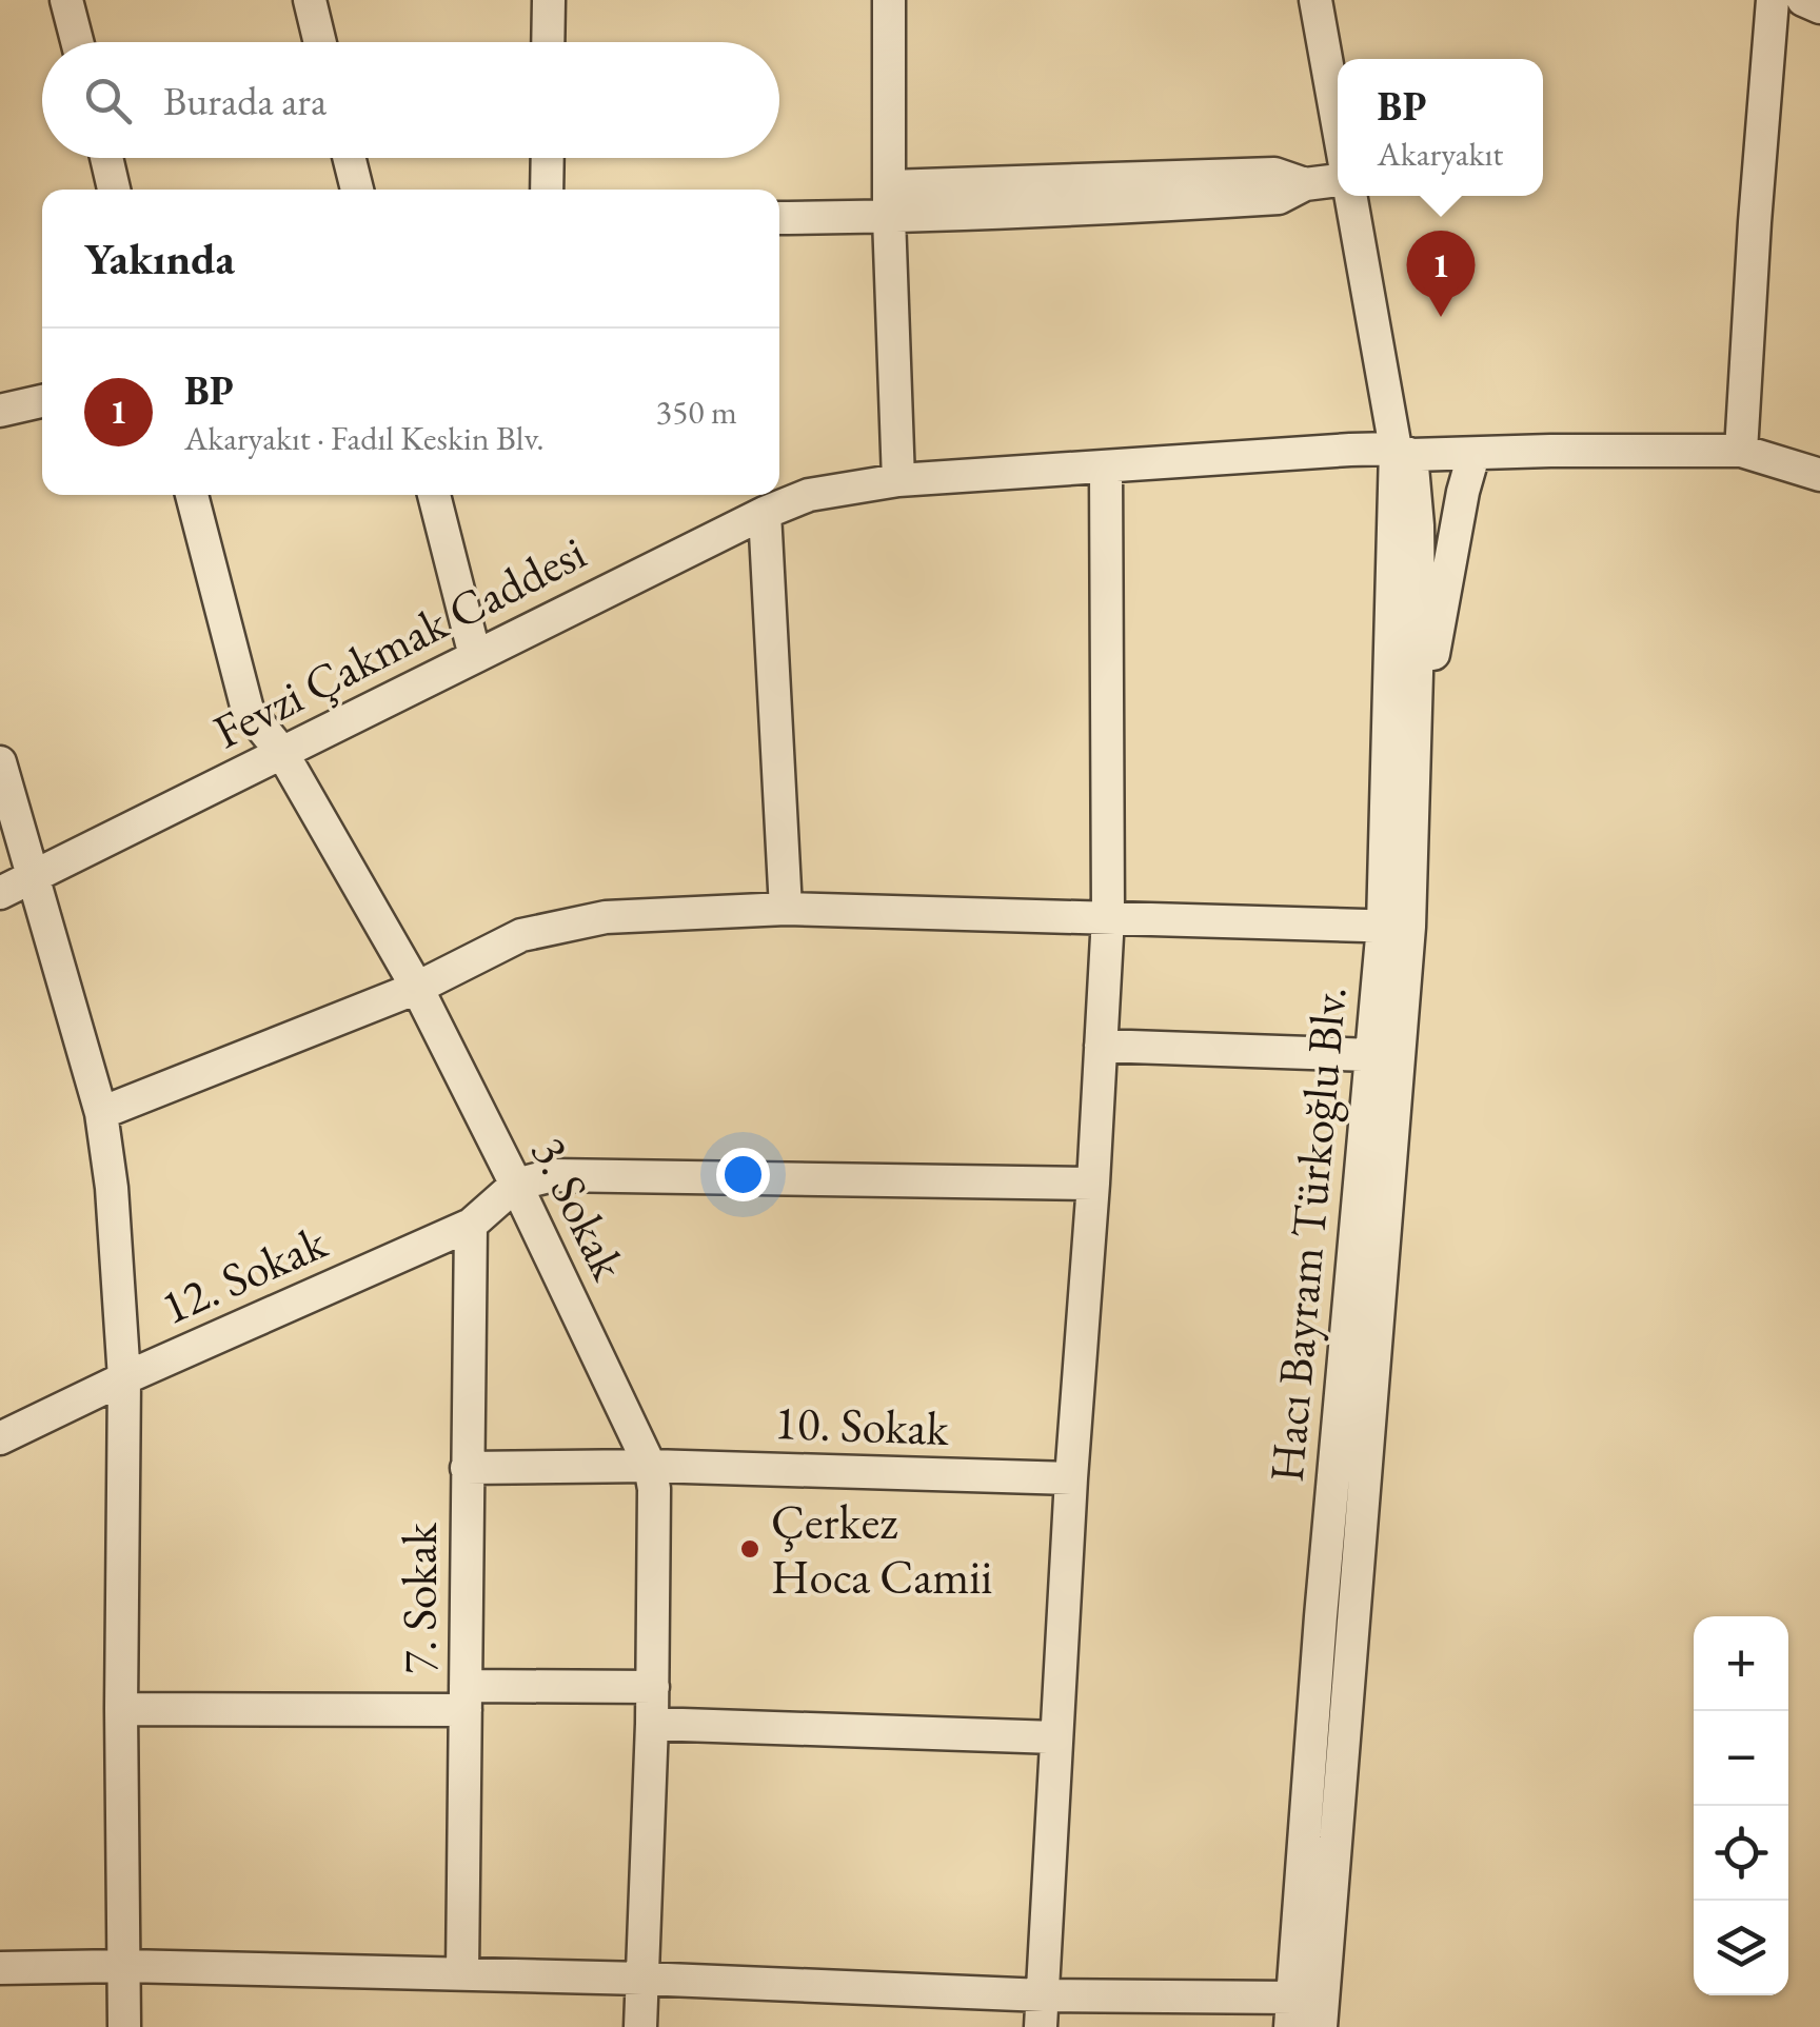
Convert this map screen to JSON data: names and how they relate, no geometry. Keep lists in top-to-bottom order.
{
  "streets": {
    "street": [
      "Fevzi Çakmak Caddesi",
      "3. Sokak",
      "Hacı Bayram Türkoğlu Blv.",
      "12. Sokak",
      "10. Sokak",
      "7. Sokak"
    ]
  },
  "crossings": [
    ["Fevzi Çakmak Caddesi", "3. Sokak"],
    ["Fevzi Çakmak Caddesi", "Hacı Bayram Türkoğlu Blv."],
    ["3. Sokak", "12. Sokak"],
    ["3. Sokak", "10. Sokak"],
    ["12. Sokak", "7. Sokak"],
    ["10. Sokak", "7. Sokak"]
  ],
  "places": ["Çerkez Hoca Camii"],
  "page": {
    "search": "Burada ara",
    "popup": ["BP", "Akaryakıt"],
    "heading": "Yakında",
    "pins": "1",
    "list": [
      {
        "mark": "1",
        "name": "BP",
        "note": "Akaryakıt · Fadıl Keskin Blv.",
        "value": "350 m"
      }
    ],
    "map_buttons": ["+", "−"]
  }
}
